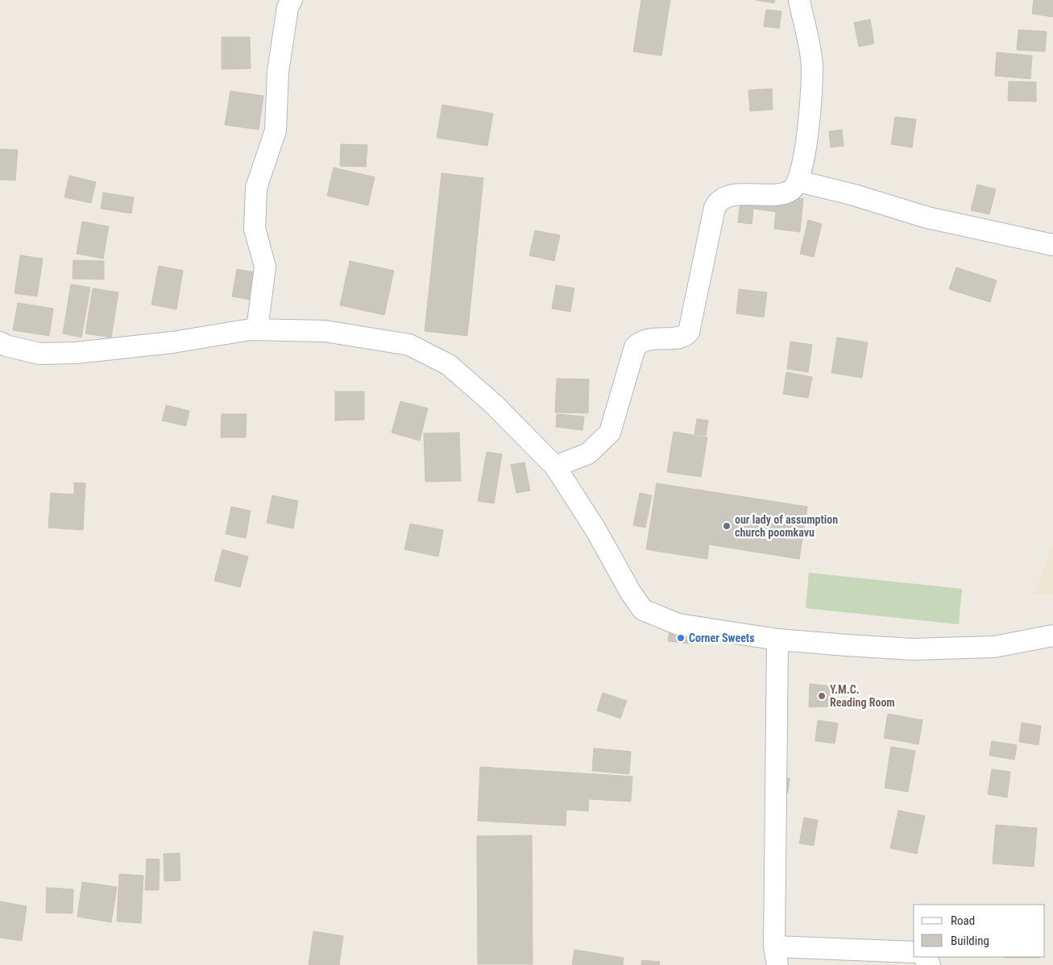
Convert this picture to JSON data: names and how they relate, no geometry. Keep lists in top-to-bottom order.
{
  "places": ["our lady of assumption church poomkavu", "Corner Sweets", "Y.M.C. Reading Room"],
  "legend": ["Road", "Building"]
}
